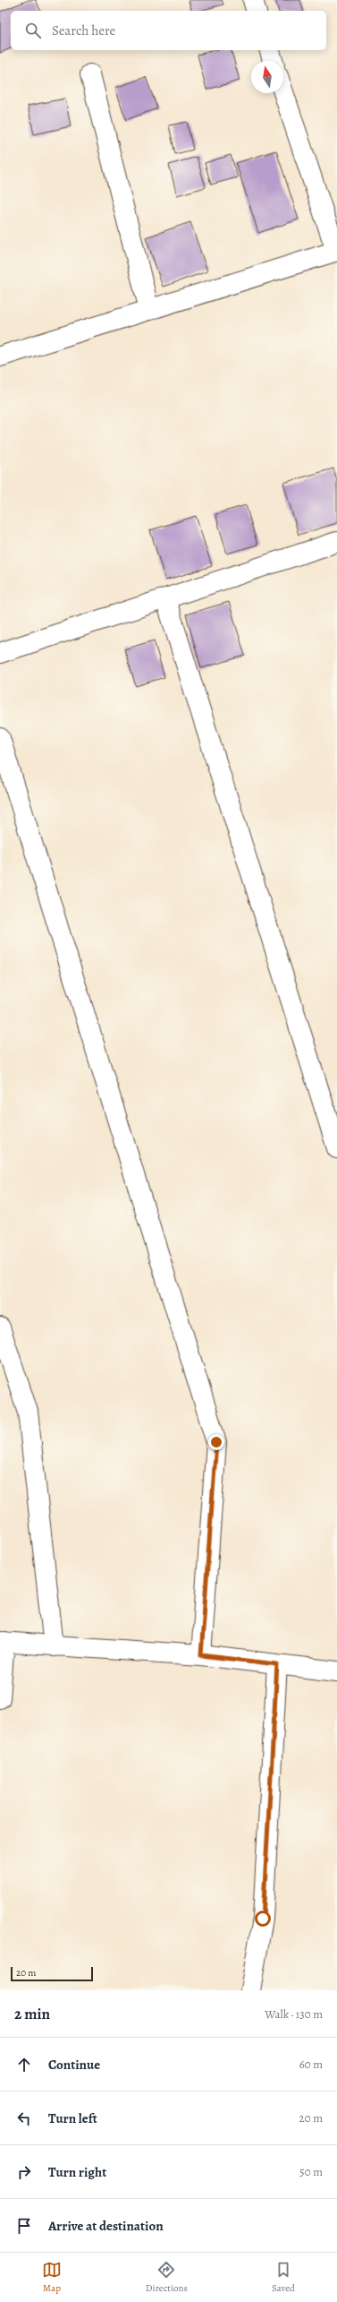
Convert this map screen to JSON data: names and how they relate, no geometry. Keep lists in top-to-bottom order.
{
  "scale_bar": "20 m",
  "north": "top",
  "page": {
    "search": "Search here",
    "scale": "20 m",
    "heading": ["2 min", "Walk · 130 m"],
    "list": [
      ["Continue", "60 m"],
      ["Turn left", "20 m"],
      ["Turn right", "50 m"],
      "Arrive at destination"
    ],
    "nav": ["Map", "Directions", "Saved"]
  }
}
